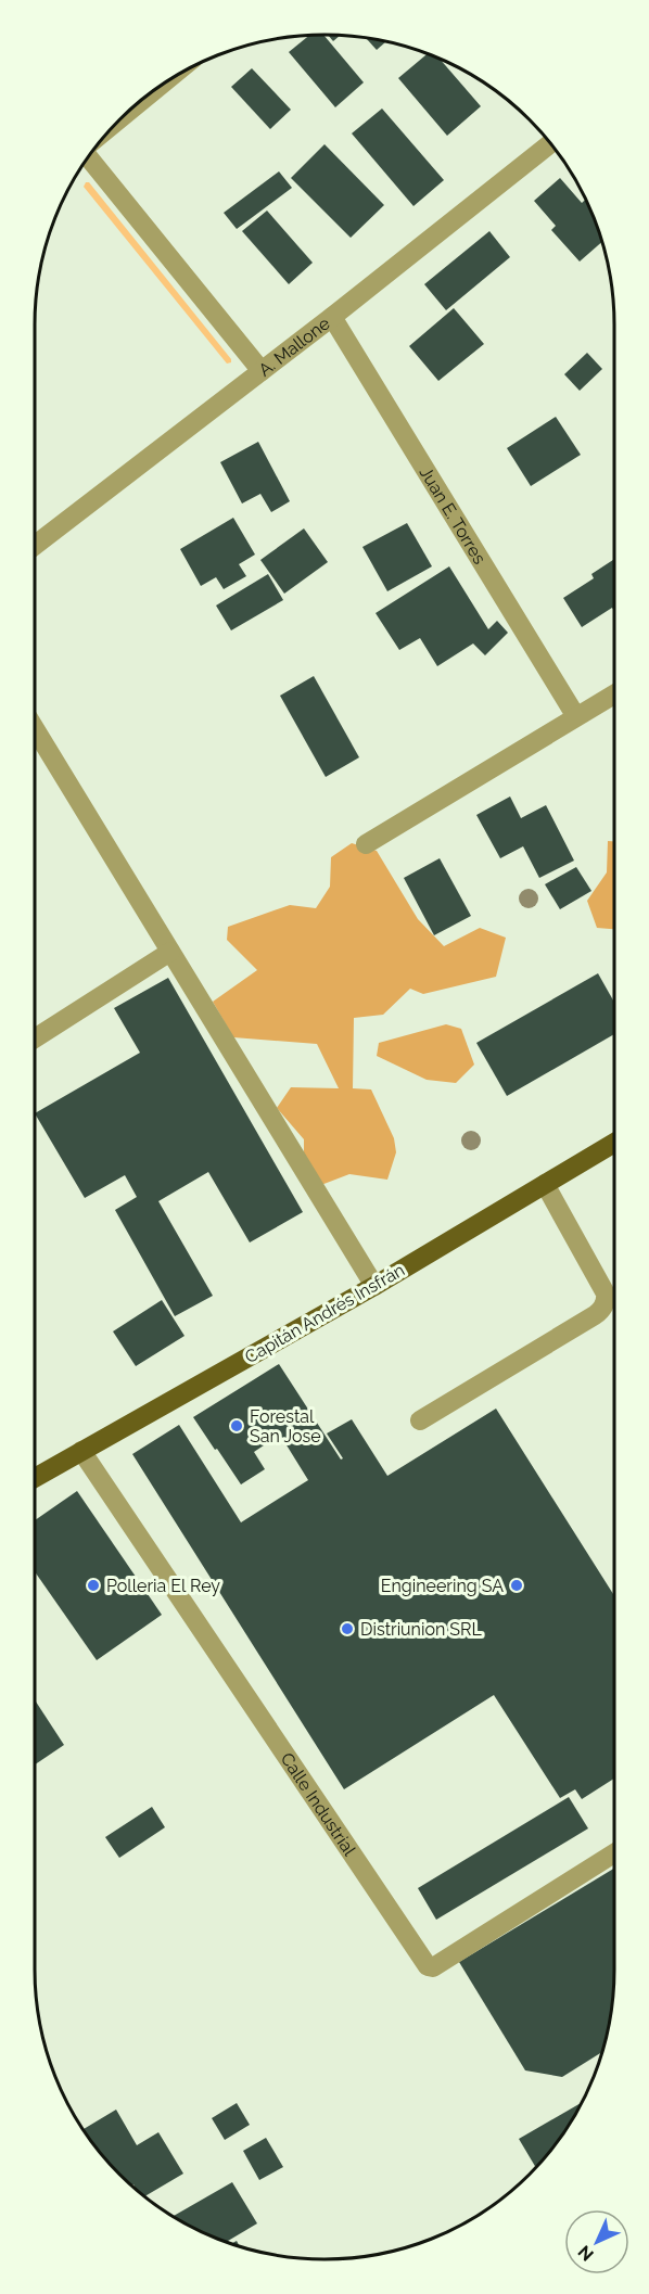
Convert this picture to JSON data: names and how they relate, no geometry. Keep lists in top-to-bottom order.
{
  "streets": {
    "main road": ["Capitán Andrés Insfrán"],
    "street": ["A. Mallone", "Juan E. Torres", "Calle Industrial"]
  },
  "crossings": [
    ["A. Mallone", "Juan E. Torres"],
    ["Capitán Andrés Insfrán", "Calle Industrial"]
  ],
  "places": [
    "Forestal San Jose",
    "Polleria El Rey",
    "Engineering SA",
    "Distriunion SRL"
  ],
  "north": "bottom left"
}
